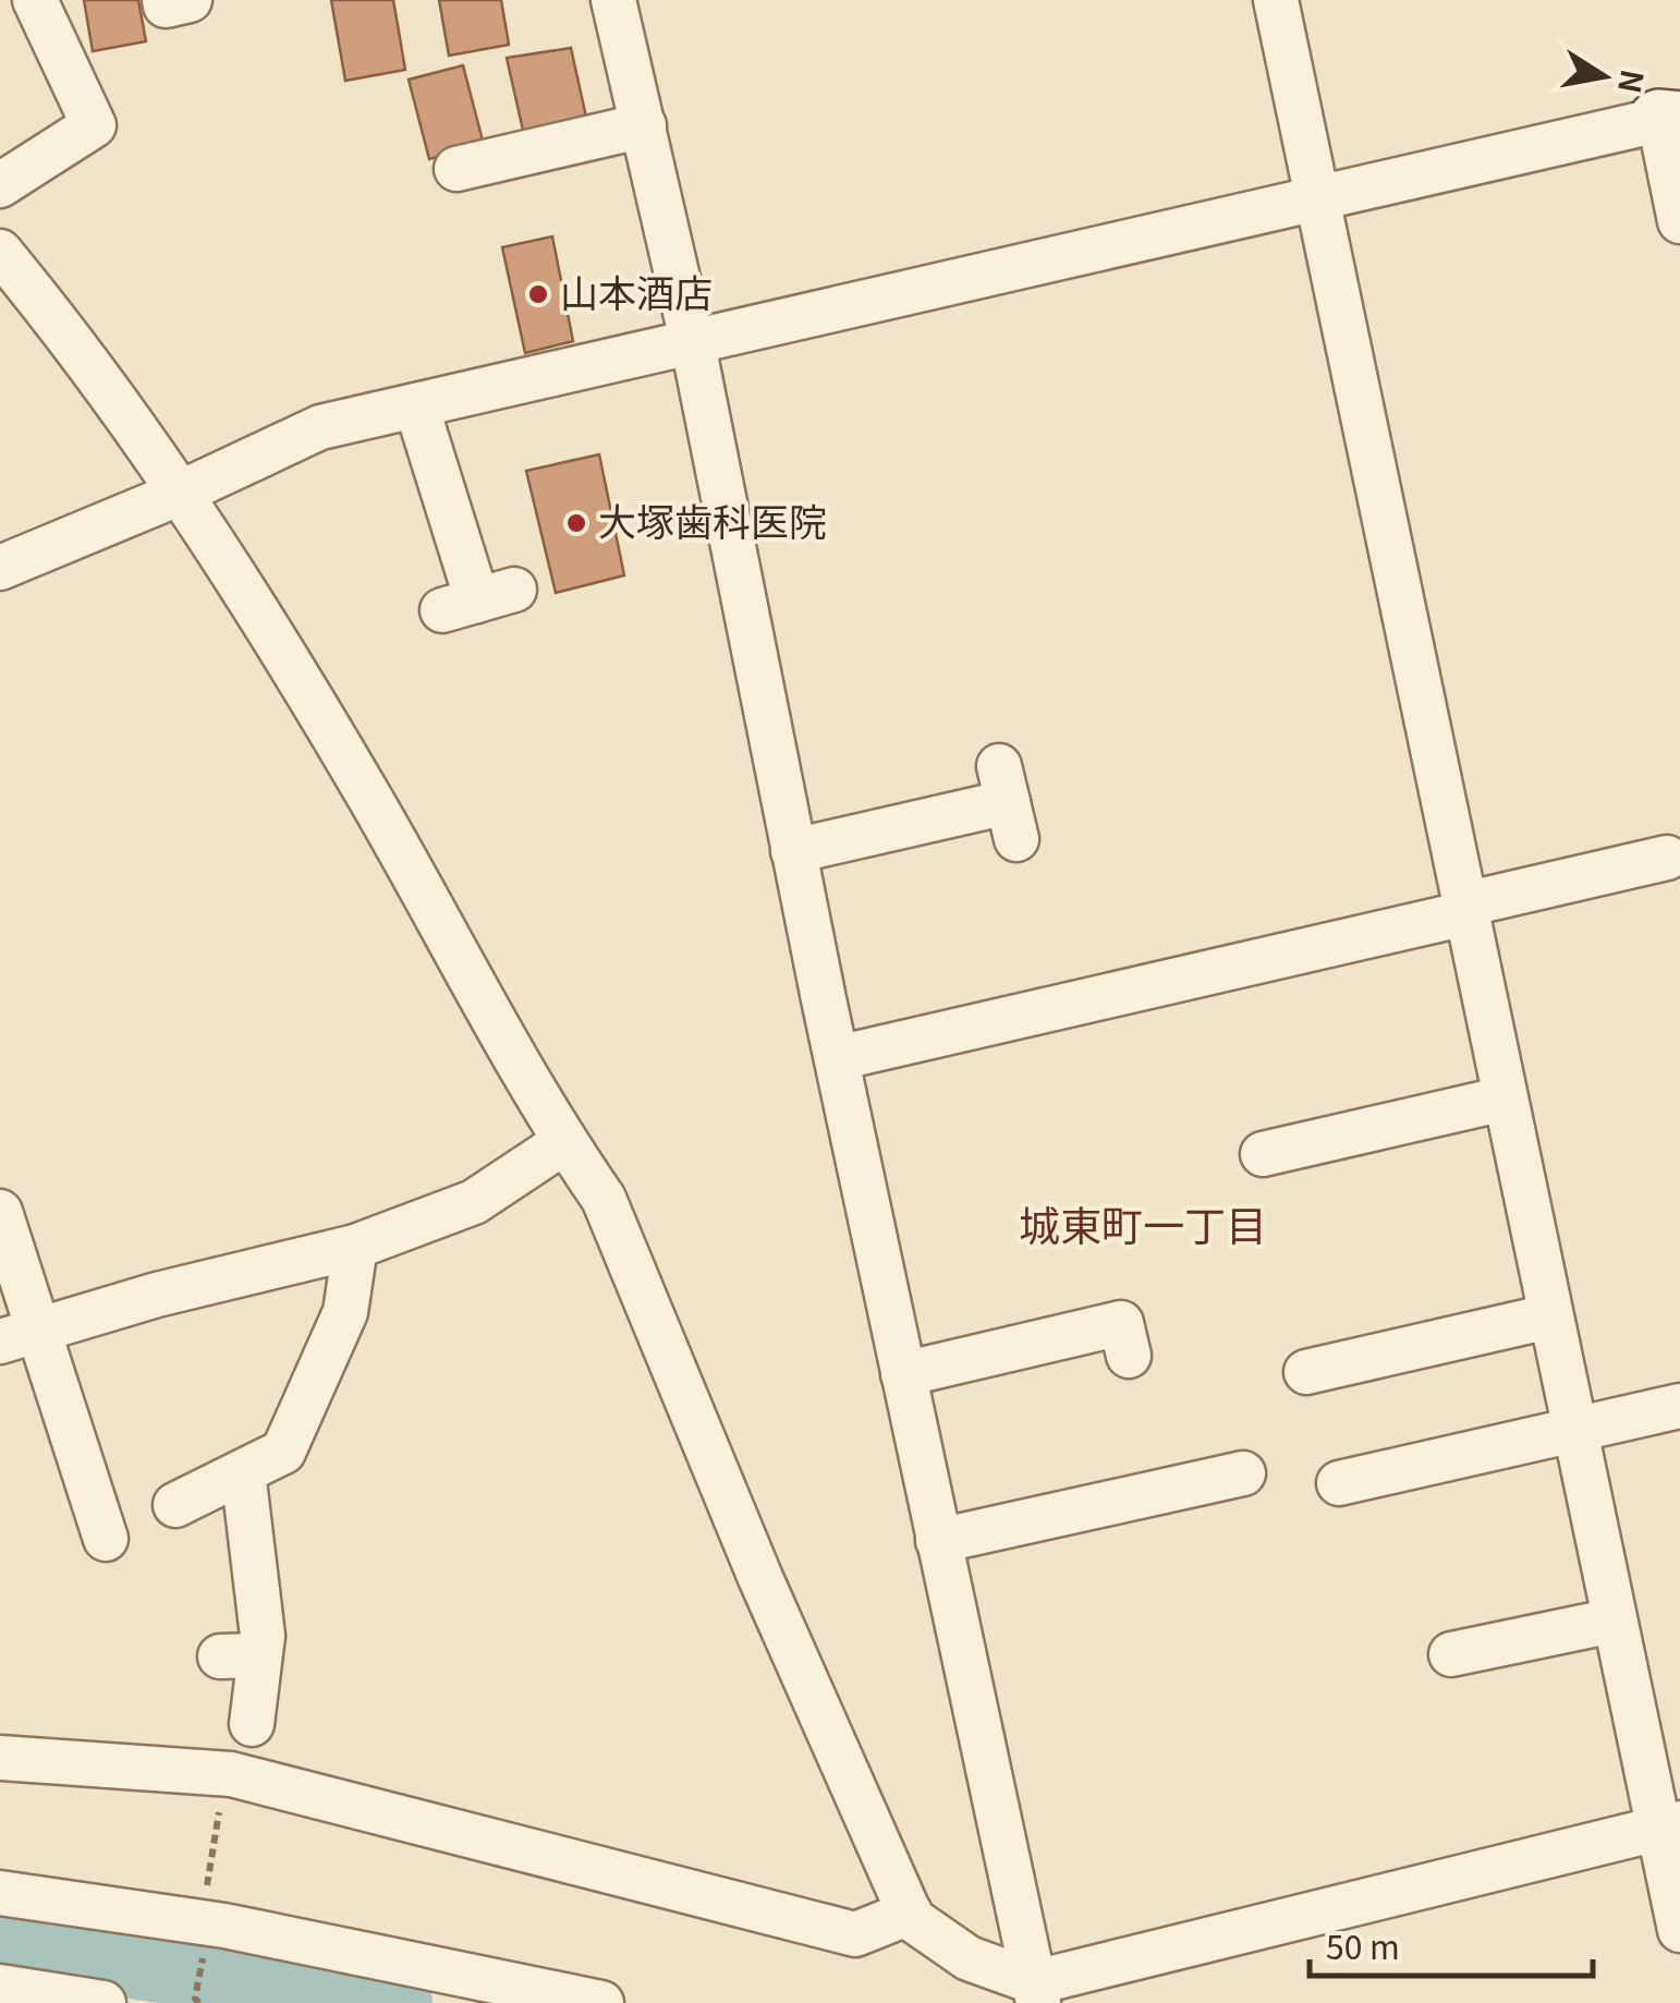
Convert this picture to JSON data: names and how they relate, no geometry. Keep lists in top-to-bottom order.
{
  "districts": ["城東町一丁目"],
  "places": ["山本酒店", "大塚歯科医院"],
  "scale_bar": "50 m",
  "north": "right"
}
